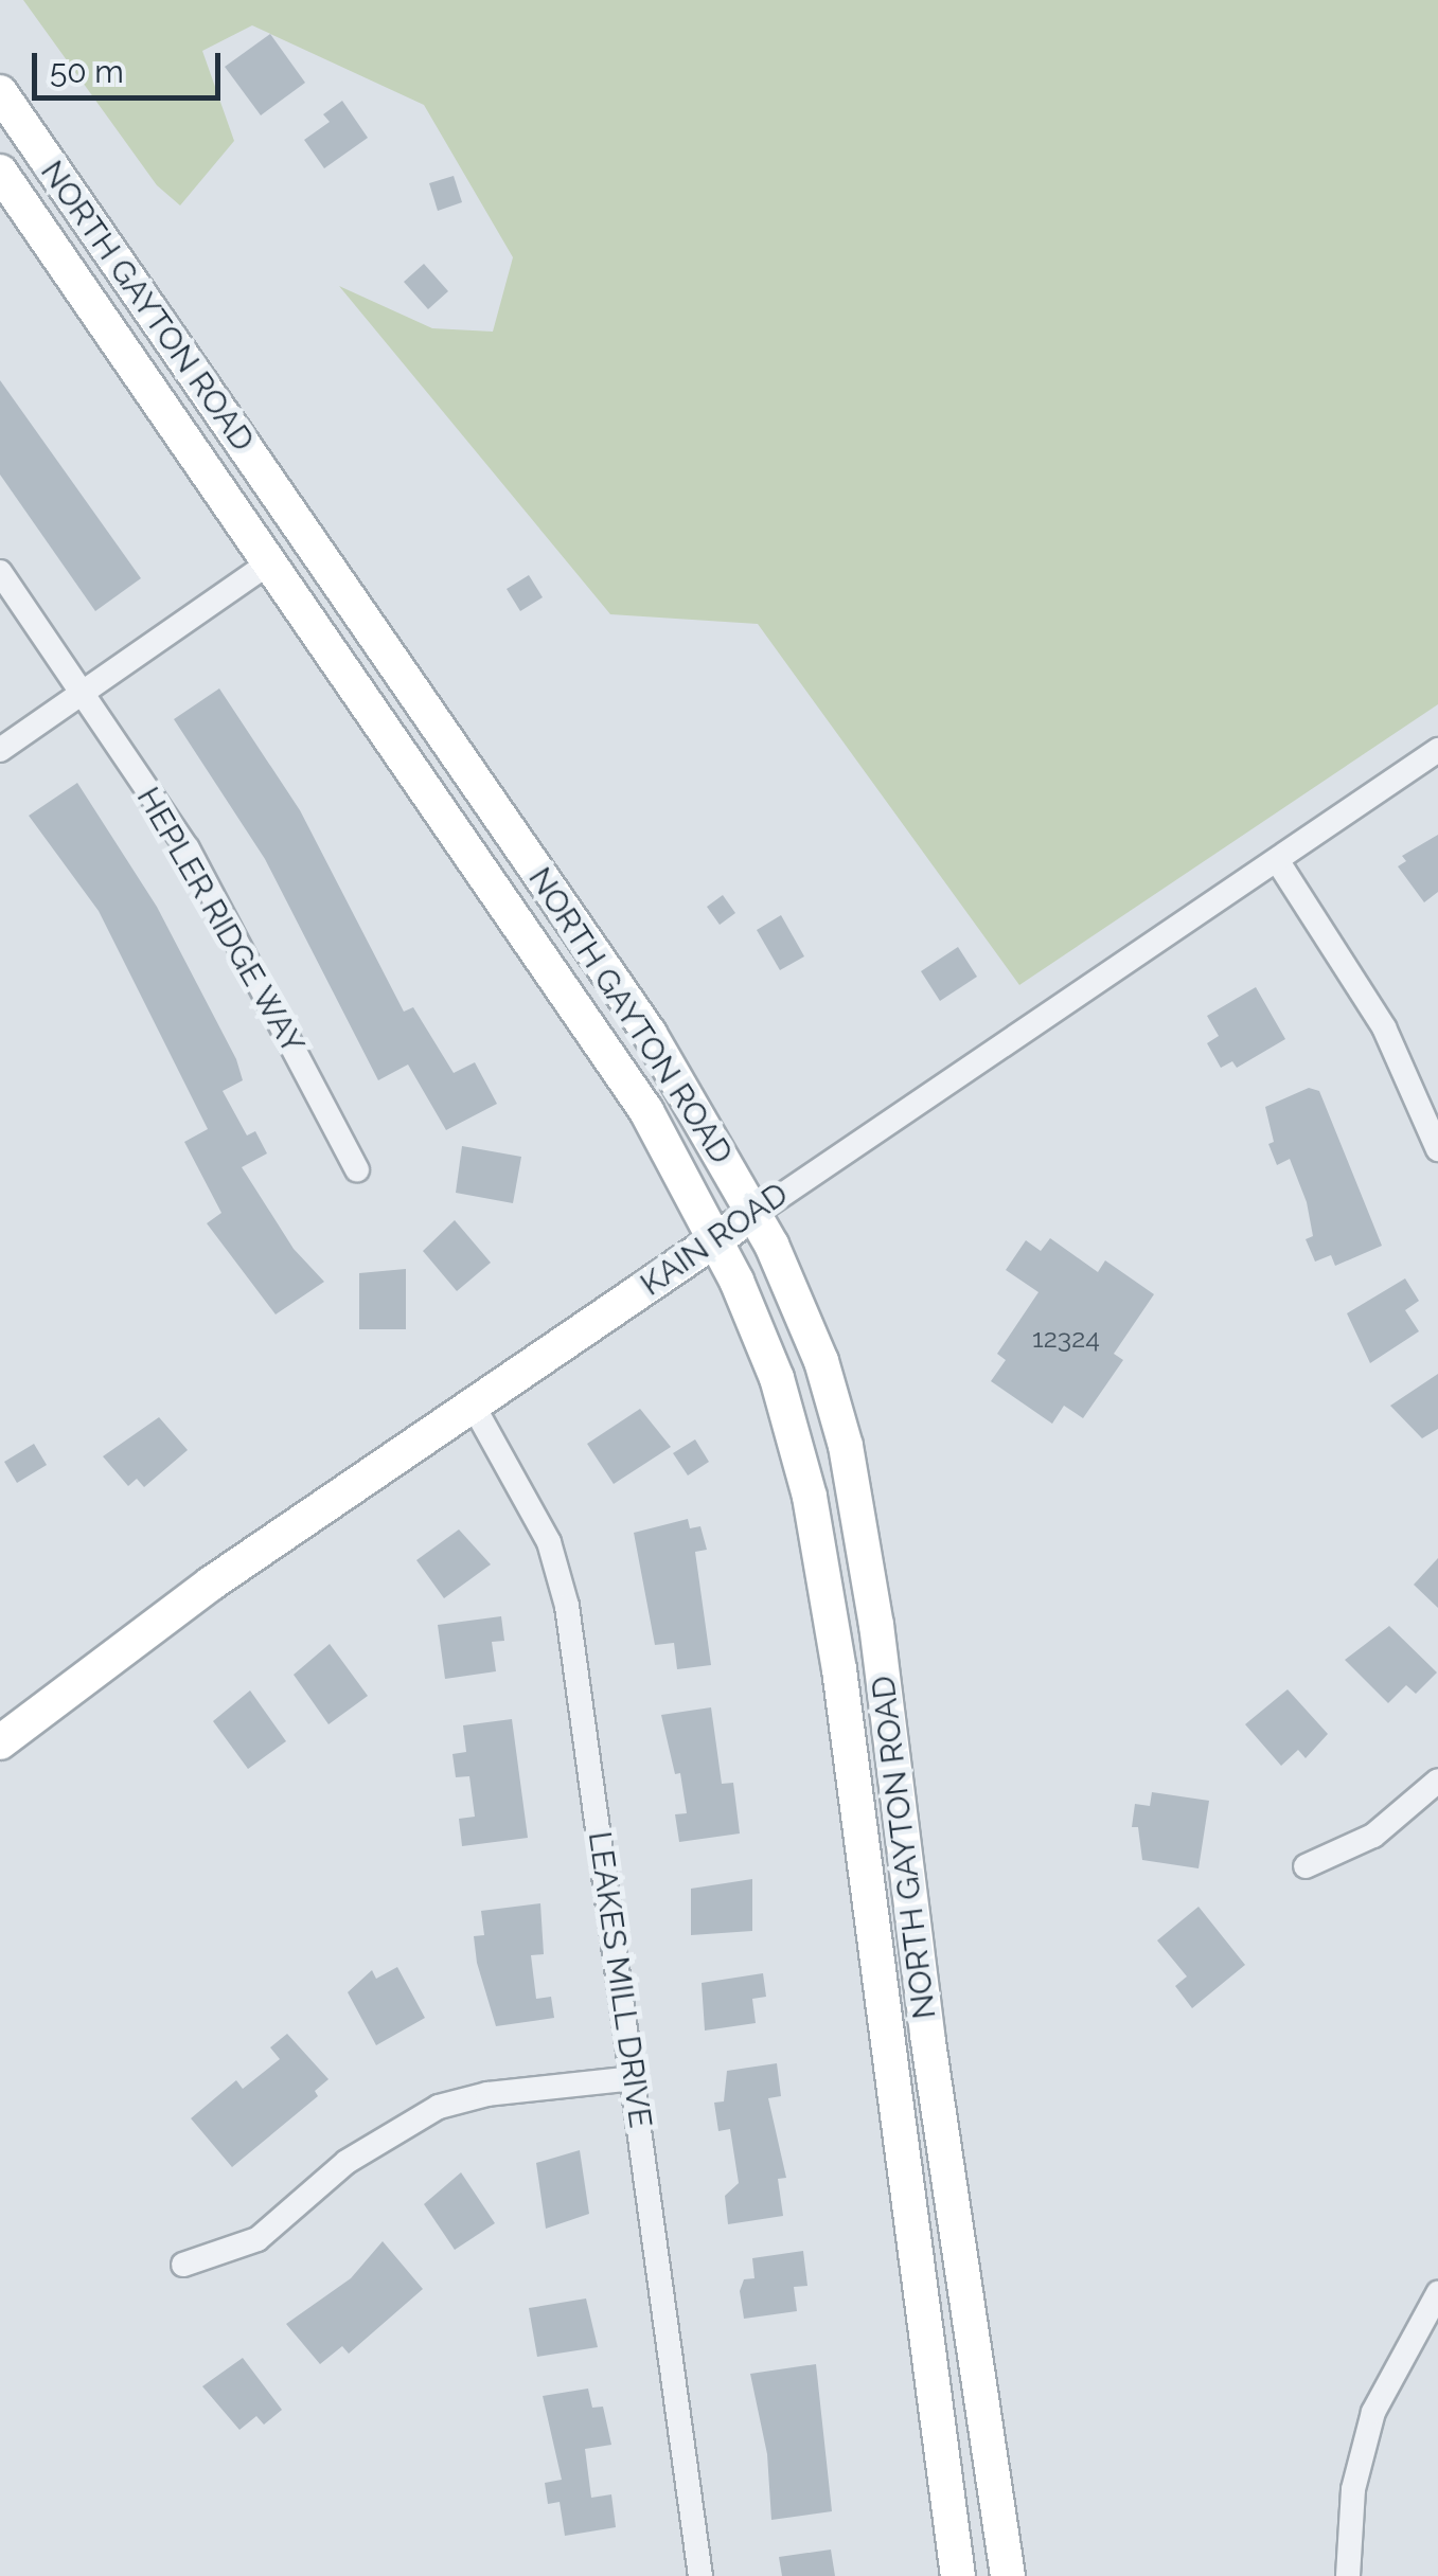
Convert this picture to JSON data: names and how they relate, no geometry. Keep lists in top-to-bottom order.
{
  "streets": {
    "main road": ["NORTH GAYTON ROAD", "KAIN ROAD"],
    "street": ["HEPLER RIDGE WAY", "LEAKES MILL DRIVE"]
  },
  "crossings": [
    ["NORTH GAYTON ROAD", "KAIN ROAD"],
    ["KAIN ROAD", "LEAKES MILL DRIVE"]
  ],
  "house_numbers": ["12324"],
  "scale_bar": "50 m"
}
